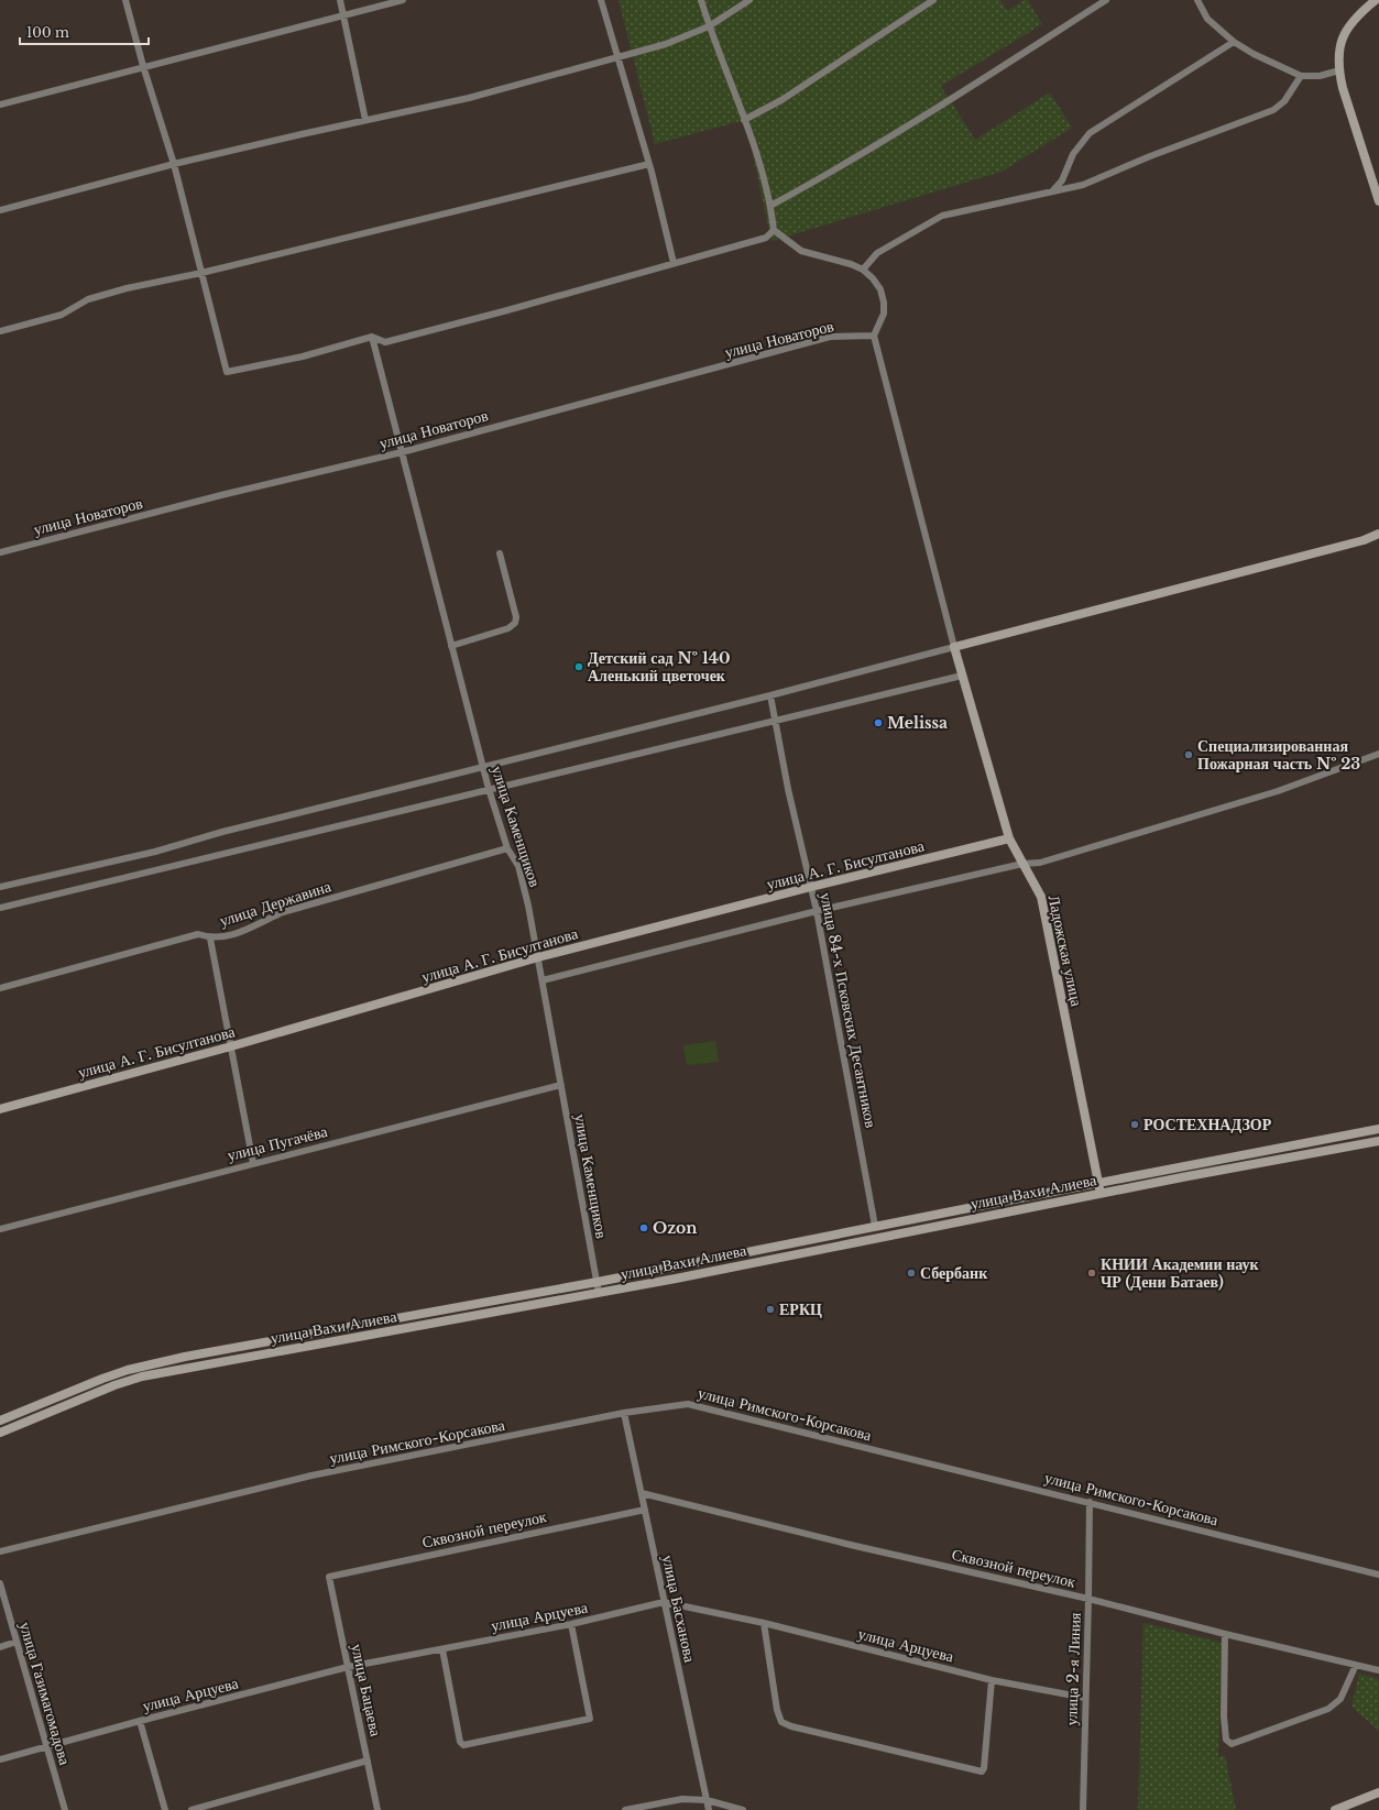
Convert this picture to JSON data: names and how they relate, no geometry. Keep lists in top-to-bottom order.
{
  "streets": {
    "main road": ["улица А. Г. Бисултанова", "Ладожская улица", "улица Вахи Алиева"],
    "street": [
      "улица Новаторов",
      "улица Каменщиков",
      "улица Державина",
      "улица 84-х Псковских Десантников",
      "улица Пугачёва",
      "улица Римского-Корсакова",
      "Сквозной переулок",
      "улица Басханова",
      "улица Арцуева",
      "улица 2-я Линия",
      "улица Бацаева",
      "улица Газимагомадова"
    ]
  },
  "crossings": [
    ["улица Новаторов", "улица Каменщиков"],
    ["улица Каменщиков", "улица А. Г. Бисултанова"],
    ["улица Каменщиков", "улица Державина"],
    ["улица Каменщиков", "улица Пугачёва"],
    ["улица Каменщиков", "улица Вахи Алиева"],
    ["улица А. Г. Бисултанова", "Ладожская улица"],
    ["улица А. Г. Бисултанова", "улица 84-х Псковских Десантников"],
    ["Ладожская улица", "улица Вахи Алиева"],
    ["улица 84-х Псковских Десантников", "улица Вахи Алиева"],
    ["улица Римского-Корсакова", "улица Басханова"],
    ["улица Римского-Корсакова", "улица 2-я Линия"],
    ["Сквозной переулок", "улица Басханова"],
    ["Сквозной переулок", "улица 2-я Линия"],
    ["Сквозной переулок", "улица Бацаева"],
    ["улица Басханова", "улица Арцуева"],
    ["улица Арцуева", "улица 2-я Линия"],
    ["улица Арцуева", "улица Бацаева"],
    ["улица Арцуева", "улица Газимагомадова"]
  ],
  "places": [
    "Детский сад № 140 Аленький цветочек",
    "Melissa",
    "Специализированная Пожарная часть № 23",
    "РОСТЕХНАДЗОР",
    "Ozon",
    "Сбербанк",
    "КНИИ Академии наук ЧР (Дени Батаев)",
    "ЕРКЦ"
  ],
  "scale_bar": "100 m"
}
